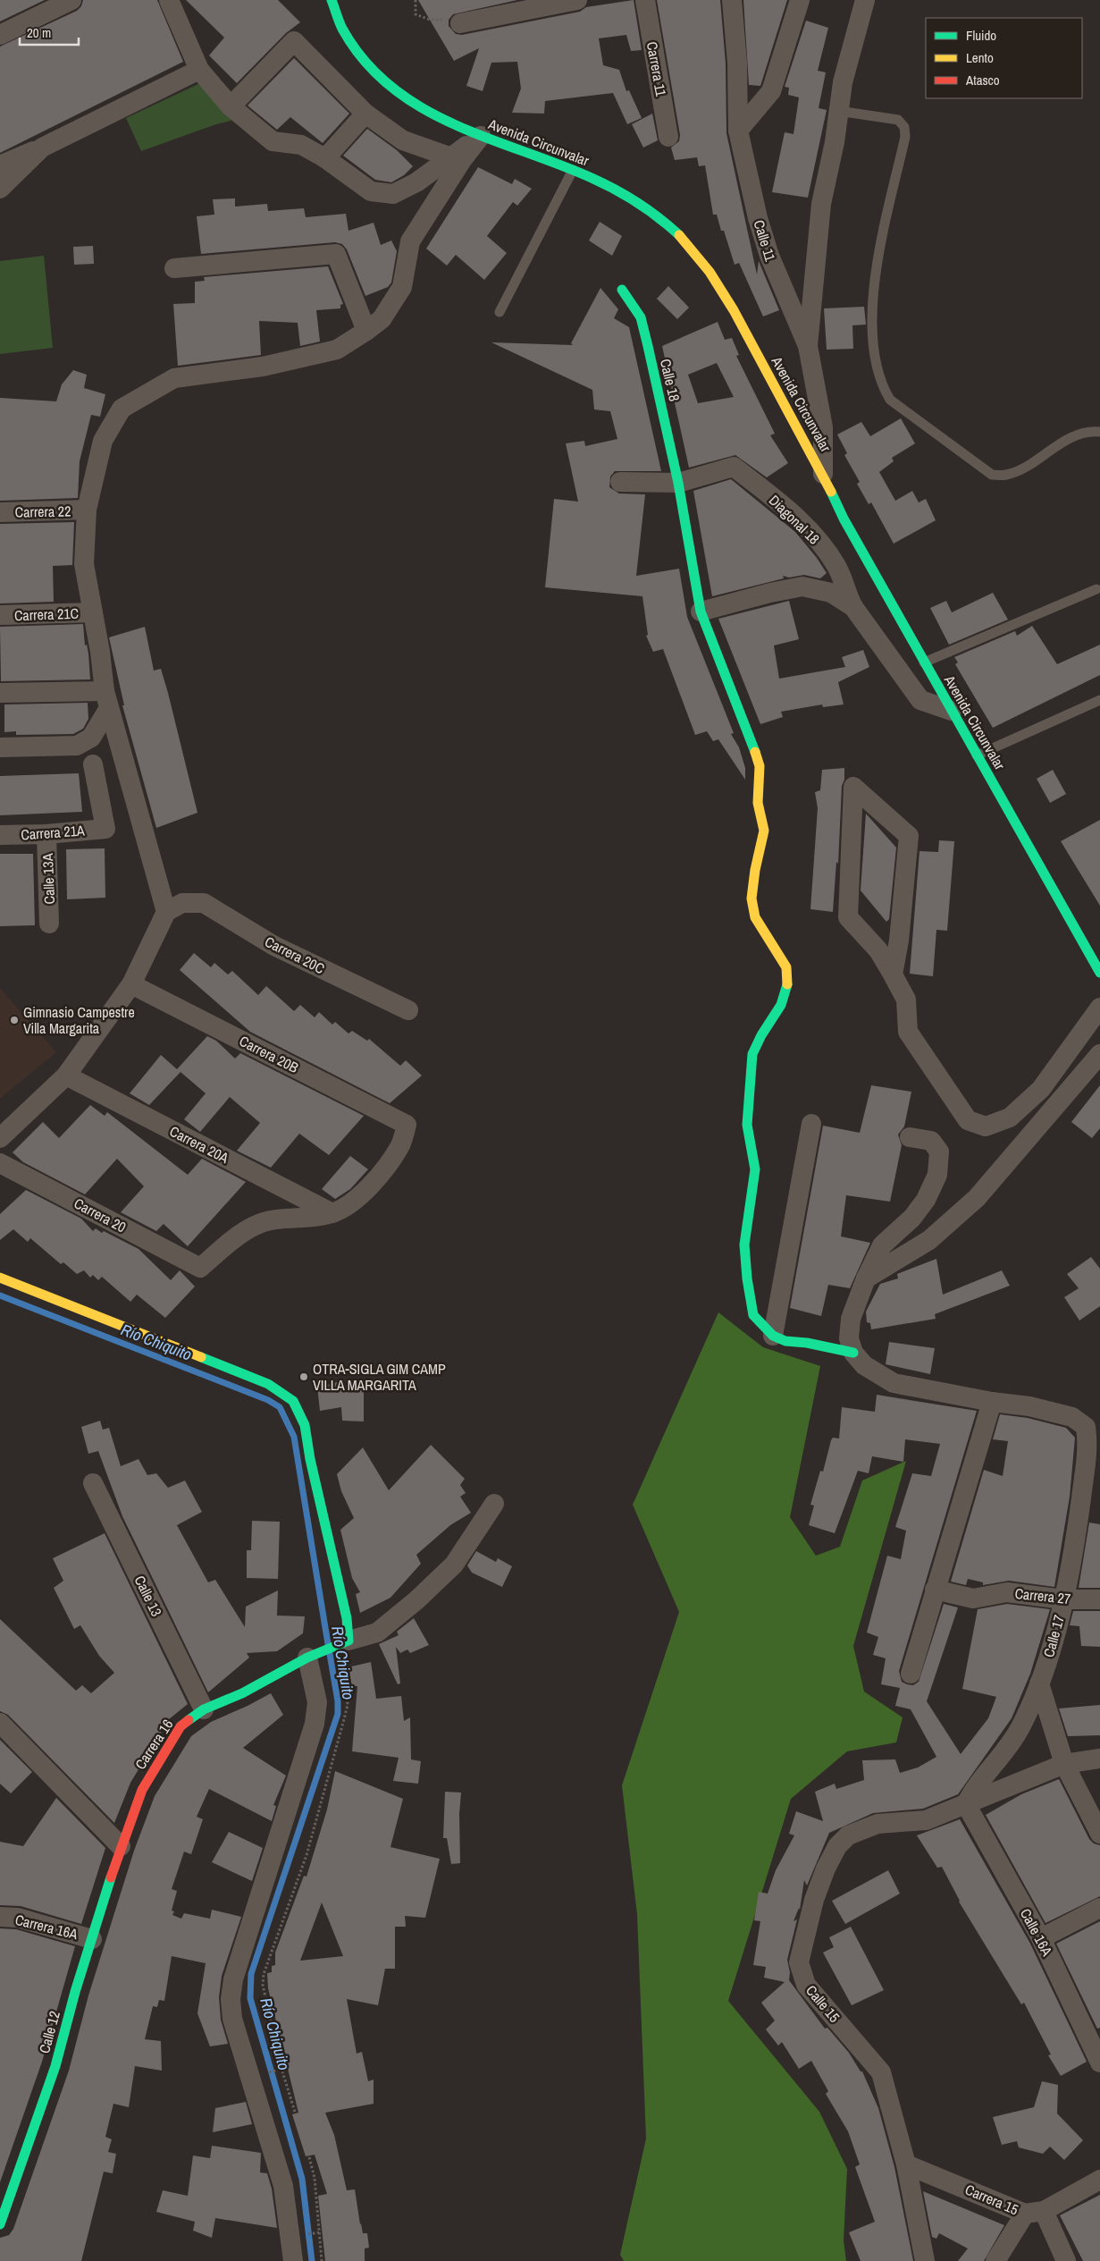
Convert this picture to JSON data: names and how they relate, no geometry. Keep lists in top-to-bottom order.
{
  "streets": {
    "street": [
      "Carrera 11",
      "Avenida Circunvalar",
      "Calle 11",
      "Calle 18",
      "Carrera 22",
      "Diagonal 18",
      "Carrera 21C",
      "Carrera 21A",
      "Calle 13A",
      "Carrera 20C",
      "Carrera 20B",
      "Carrera 20A",
      "Carrera 20",
      "Calle 13",
      "Carrera 27",
      "Calle 17",
      "Carrera 16",
      "Carrera 16A",
      "Calle 16A",
      "Calle 15",
      "Calle 12",
      "Carrera 15"
    ]
  },
  "crossings": [
    ["Avenida Circunvalar", "Calle 11"],
    ["Calle 18", "Diagonal 18"],
    ["Carrera 21A", "Calle 13A"],
    ["Carrera 20B", "Carrera 20A"],
    ["Carrera 20B", "Carrera 20"],
    ["Carrera 20A", "Carrera 20"],
    ["Calle 13", "Carrera 16"],
    ["Carrera 27", "Calle 17"],
    ["Calle 17", "Calle 16A"],
    ["Calle 17", "Calle 15"],
    ["Carrera 16", "Calle 12"],
    ["Carrera 16A", "Calle 12"],
    ["Calle 16A", "Calle 15"],
    ["Calle 15", "Carrera 15"]
  ],
  "water": ["Río Chiquito"],
  "places": ["Gimnasio Campestre Villa Margarita", "OTRA-SIGLA GIM CAMP VILLA MARGARITA"],
  "legend": ["Fluido", "Lento", "Atasco"],
  "scale_bar": "20 m"
}
